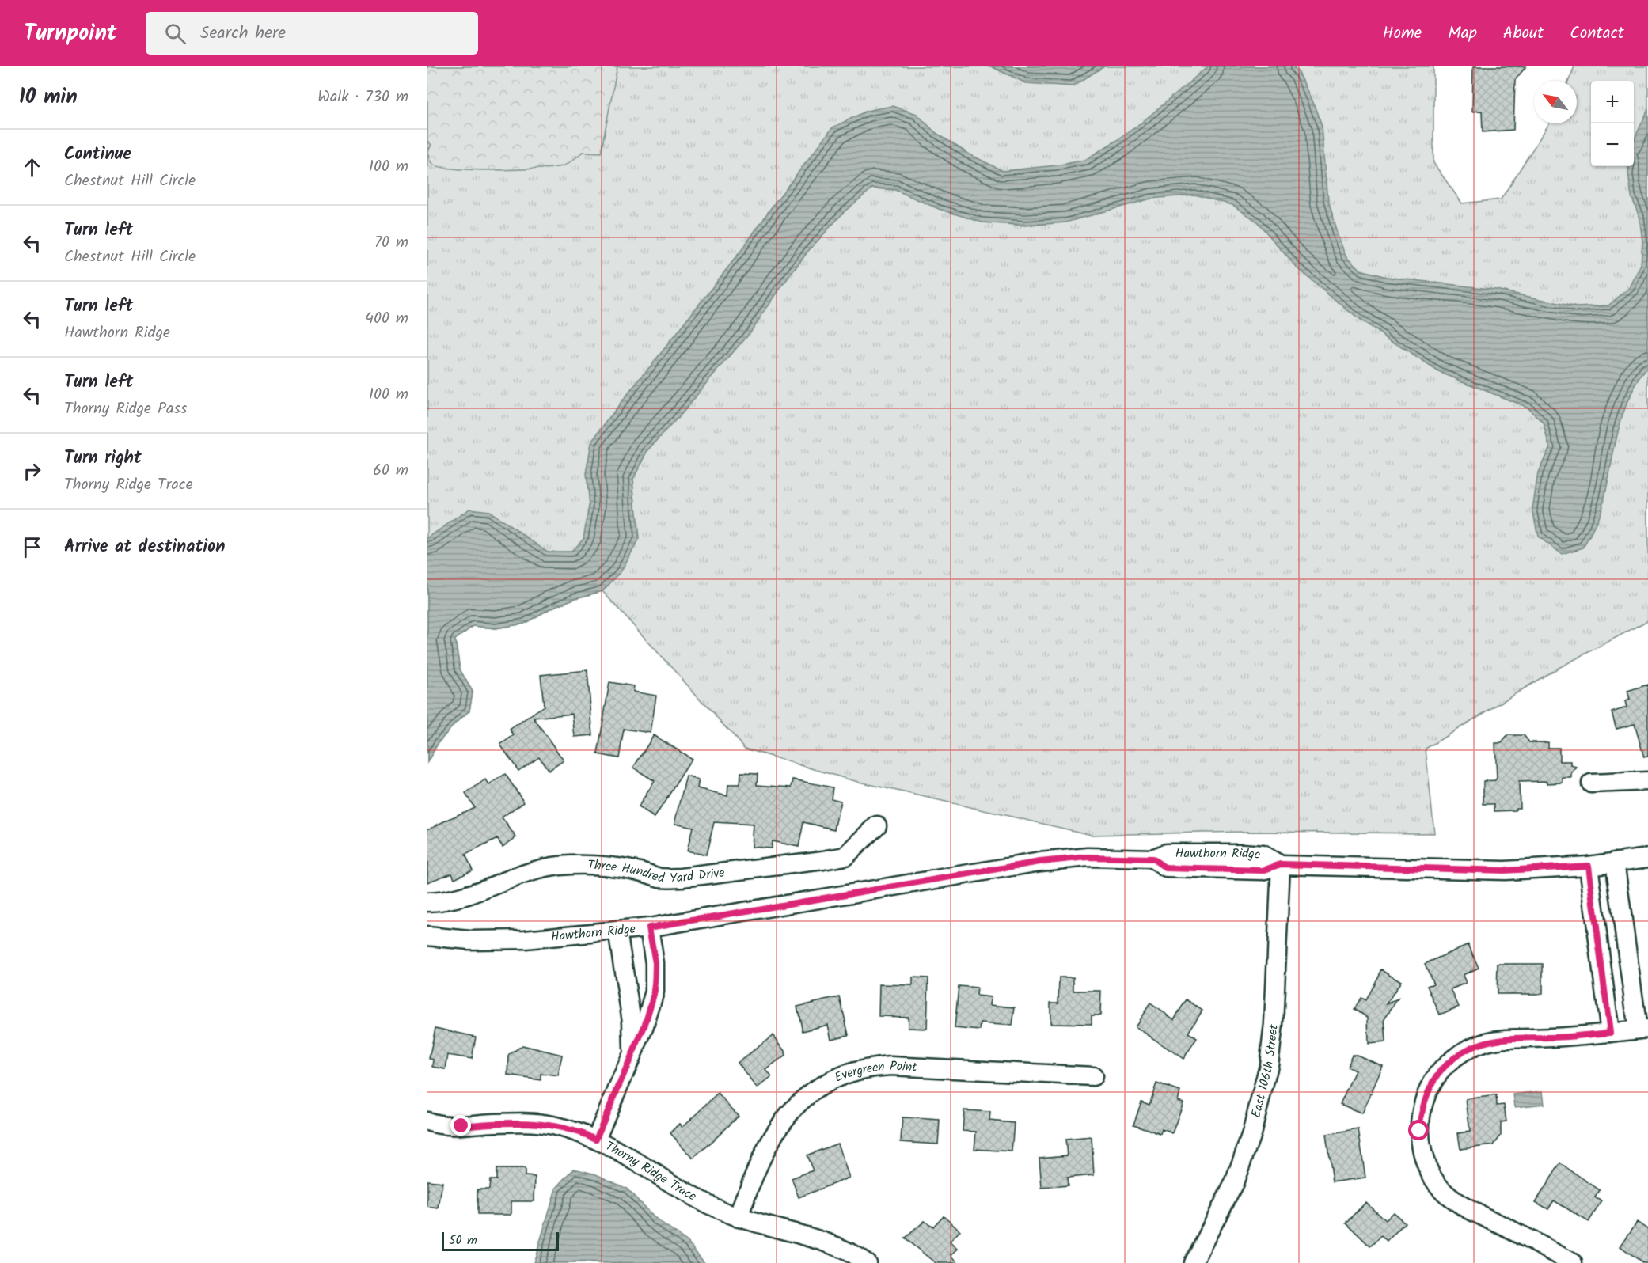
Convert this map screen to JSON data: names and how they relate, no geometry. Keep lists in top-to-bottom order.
{
  "streets": {
    "street": [
      "Hawthorn Ridge",
      "Three Hundred Yard Drive",
      "East 106th Street",
      "Evergreen Point",
      "Thorny Ridge Trace"
    ]
  },
  "crossings": [
    ["Hawthorn Ridge", "East 106th Street"],
    ["Evergreen Point", "Thorny Ridge Trace"]
  ],
  "scale_bar": "50 m",
  "north": "top left",
  "page": {
    "header": "Turnpoint",
    "search": "Search here",
    "nav": [
      "Home",
      "Map",
      "About",
      "Contact"
    ],
    "heading": ["10 min", "Walk · 730 m"],
    "map_buttons": ["+", "−"],
    "list": [
      ["Continue", "Chestnut Hill Circle", "100 m"],
      ["Turn left", "Chestnut Hill Circle", "70 m"],
      ["Turn left", "Hawthorn Ridge", "400 m"],
      ["Turn left", "Thorny Ridge Pass", "100 m"],
      ["Turn right", "Thorny Ridge Trace", "60 m"],
      "Arrive at destination"
    ],
    "scale": "50 m"
  }
}
